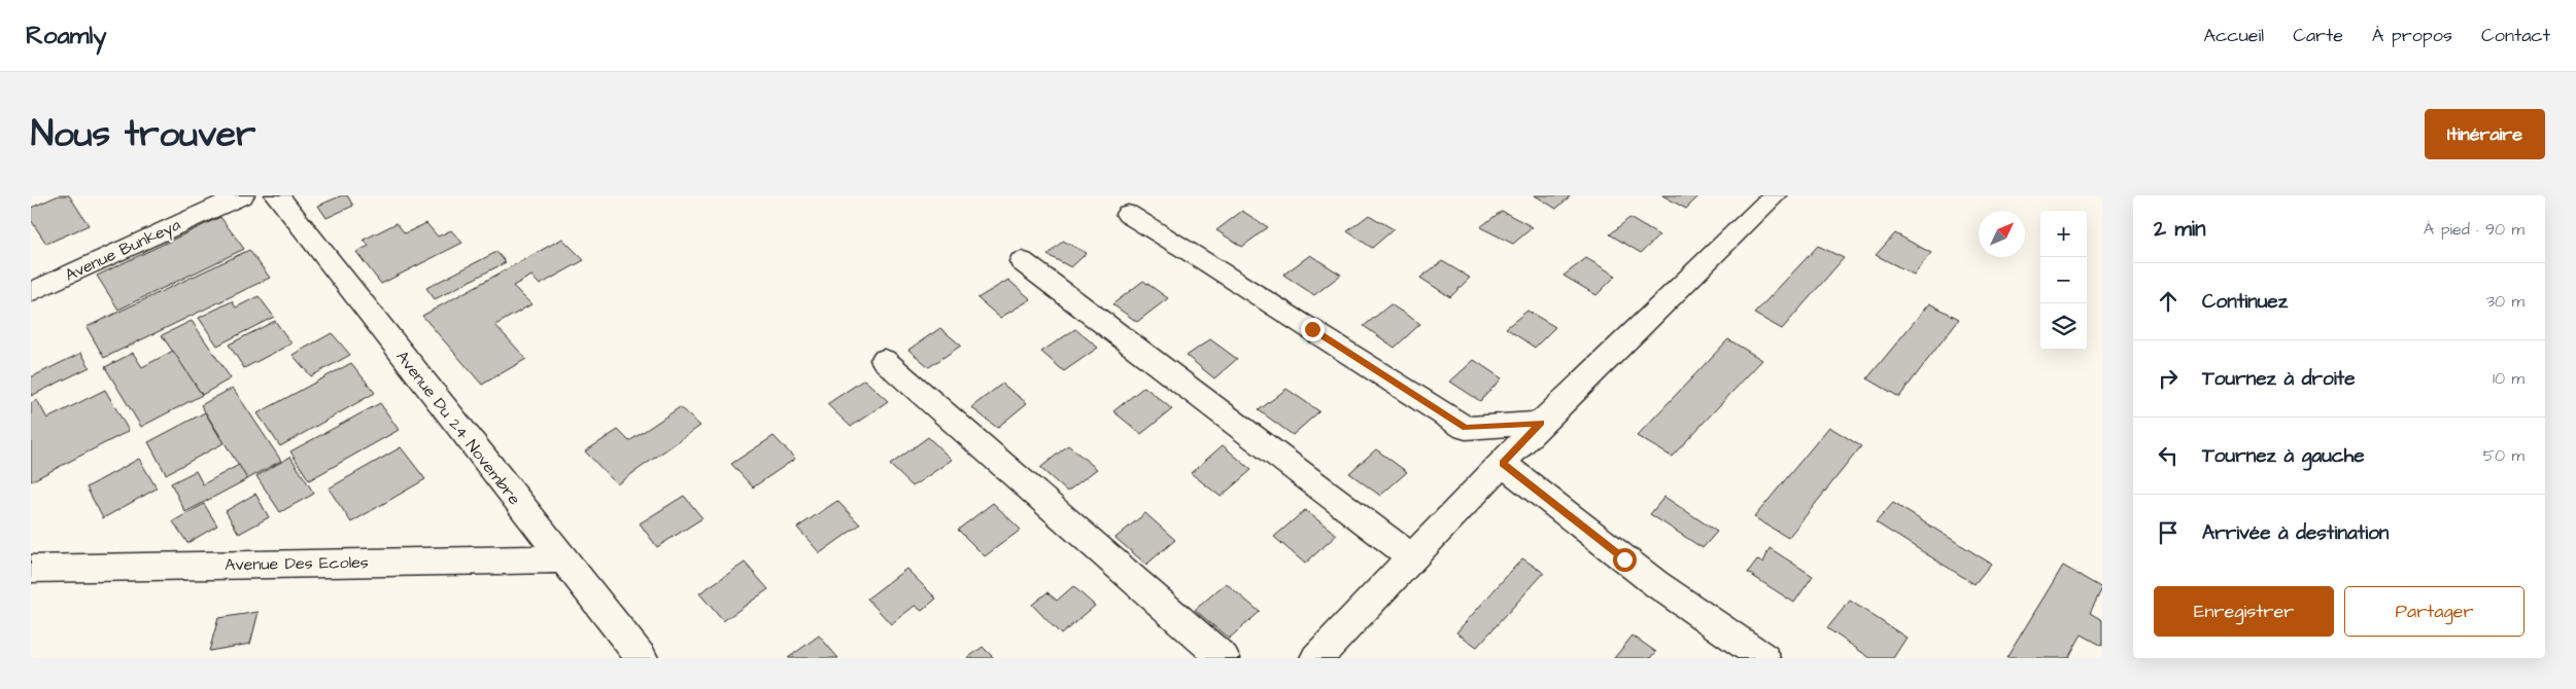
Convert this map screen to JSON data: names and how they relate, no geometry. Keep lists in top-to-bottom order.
{
  "streets": {
    "street": ["Avenue Bunkeya", "Avenue Du 24 Novembre", "Avenue Des Ecoles"]
  },
  "crossings": [
    ["Avenue Du 24 Novembre", "Avenue Des Ecoles"]
  ],
  "north": "top right",
  "page": {
    "header": "Roamly",
    "nav": [
      "Accueil",
      "Carte",
      "À propos",
      "Contact"
    ],
    "title": "Nous trouver",
    "buttons": [
      "Itinéraire",
      ["Enregistrer", "Partager"]
    ],
    "heading": ["2 min", "À pied · 90 m"],
    "map_buttons": ["+", "−"],
    "list": [
      ["Continuez", "30 m"],
      ["Tournez à droite", "10 m"],
      ["Tournez à gauche", "50 m"],
      "Arrivée à destination"
    ]
  }
}
